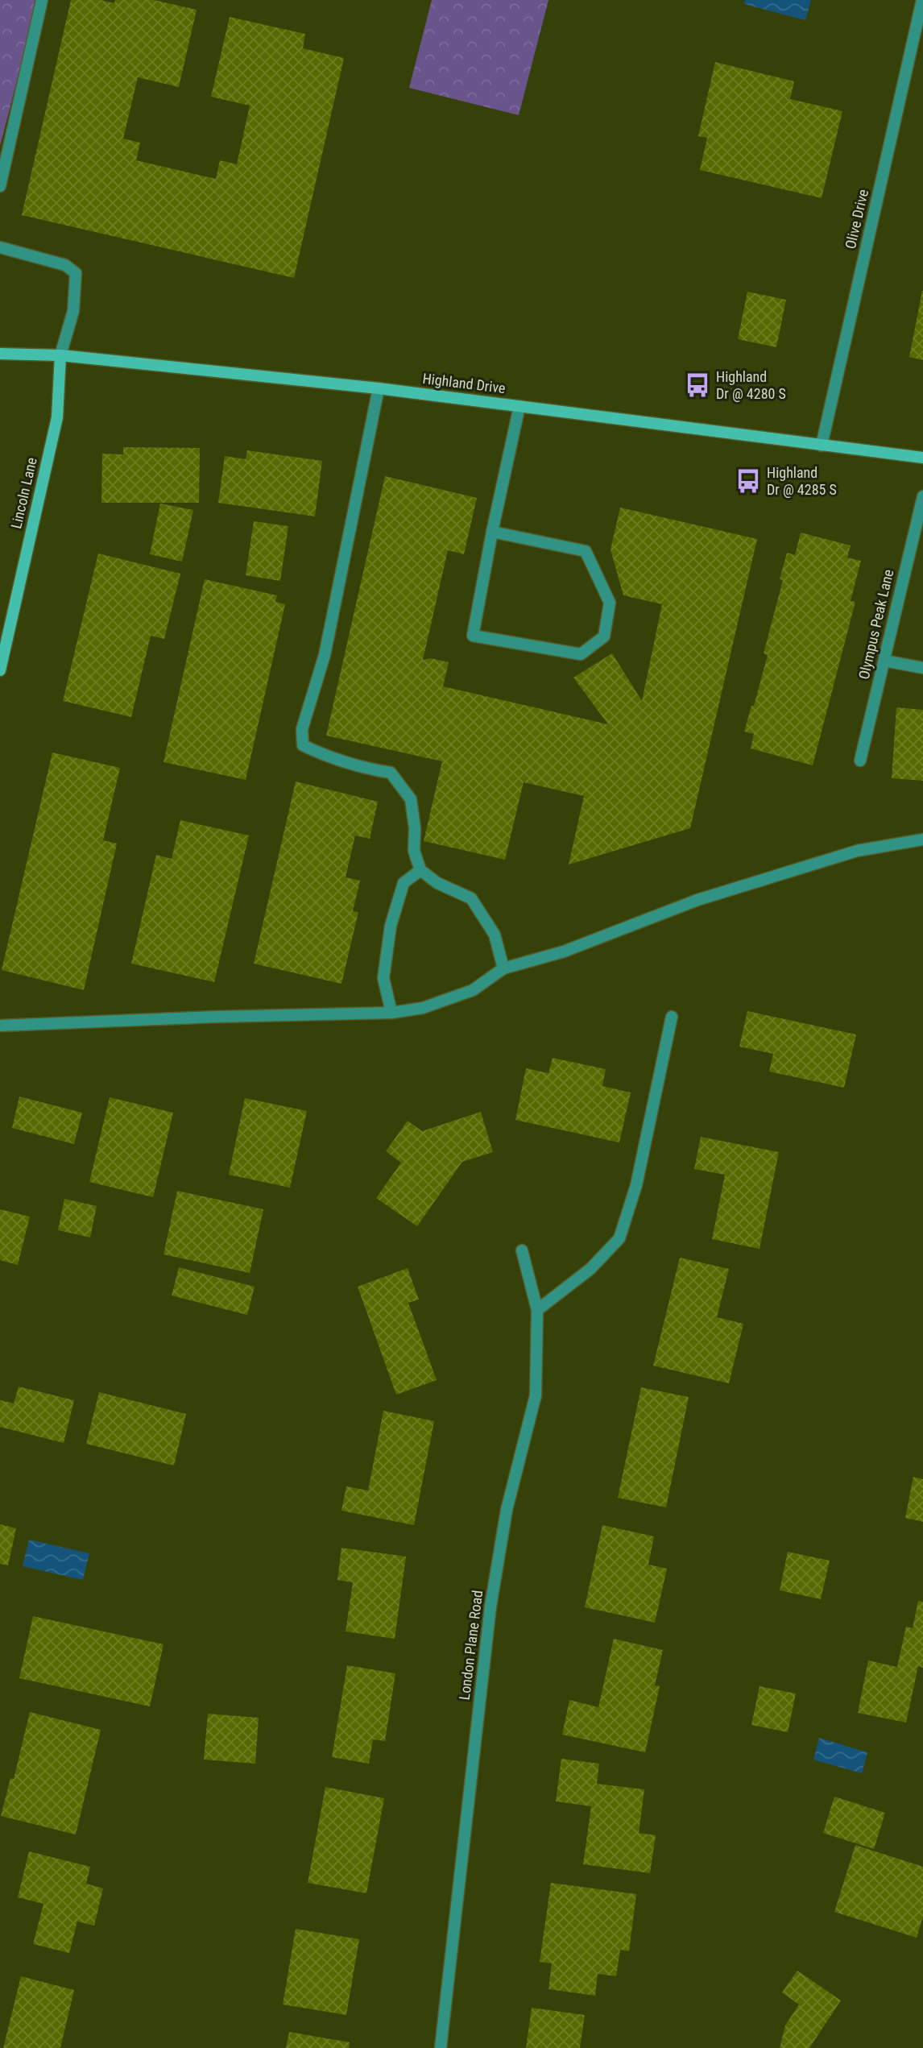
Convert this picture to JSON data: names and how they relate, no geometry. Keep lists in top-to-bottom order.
{
  "streets": {
    "main road": ["Highland Drive", "Lincoln Lane"],
    "street": ["Olive Drive", "Olympus Peak Lane", "London Plane Road"]
  },
  "crossings": [
    ["Olive Drive", "Highland Drive"],
    ["Highland Drive", "Lincoln Lane"]
  ],
  "places": {
    "bus stop": ["Highland Dr @ 4280 S", "Highland Dr @ 4285 S"]
  }
}
